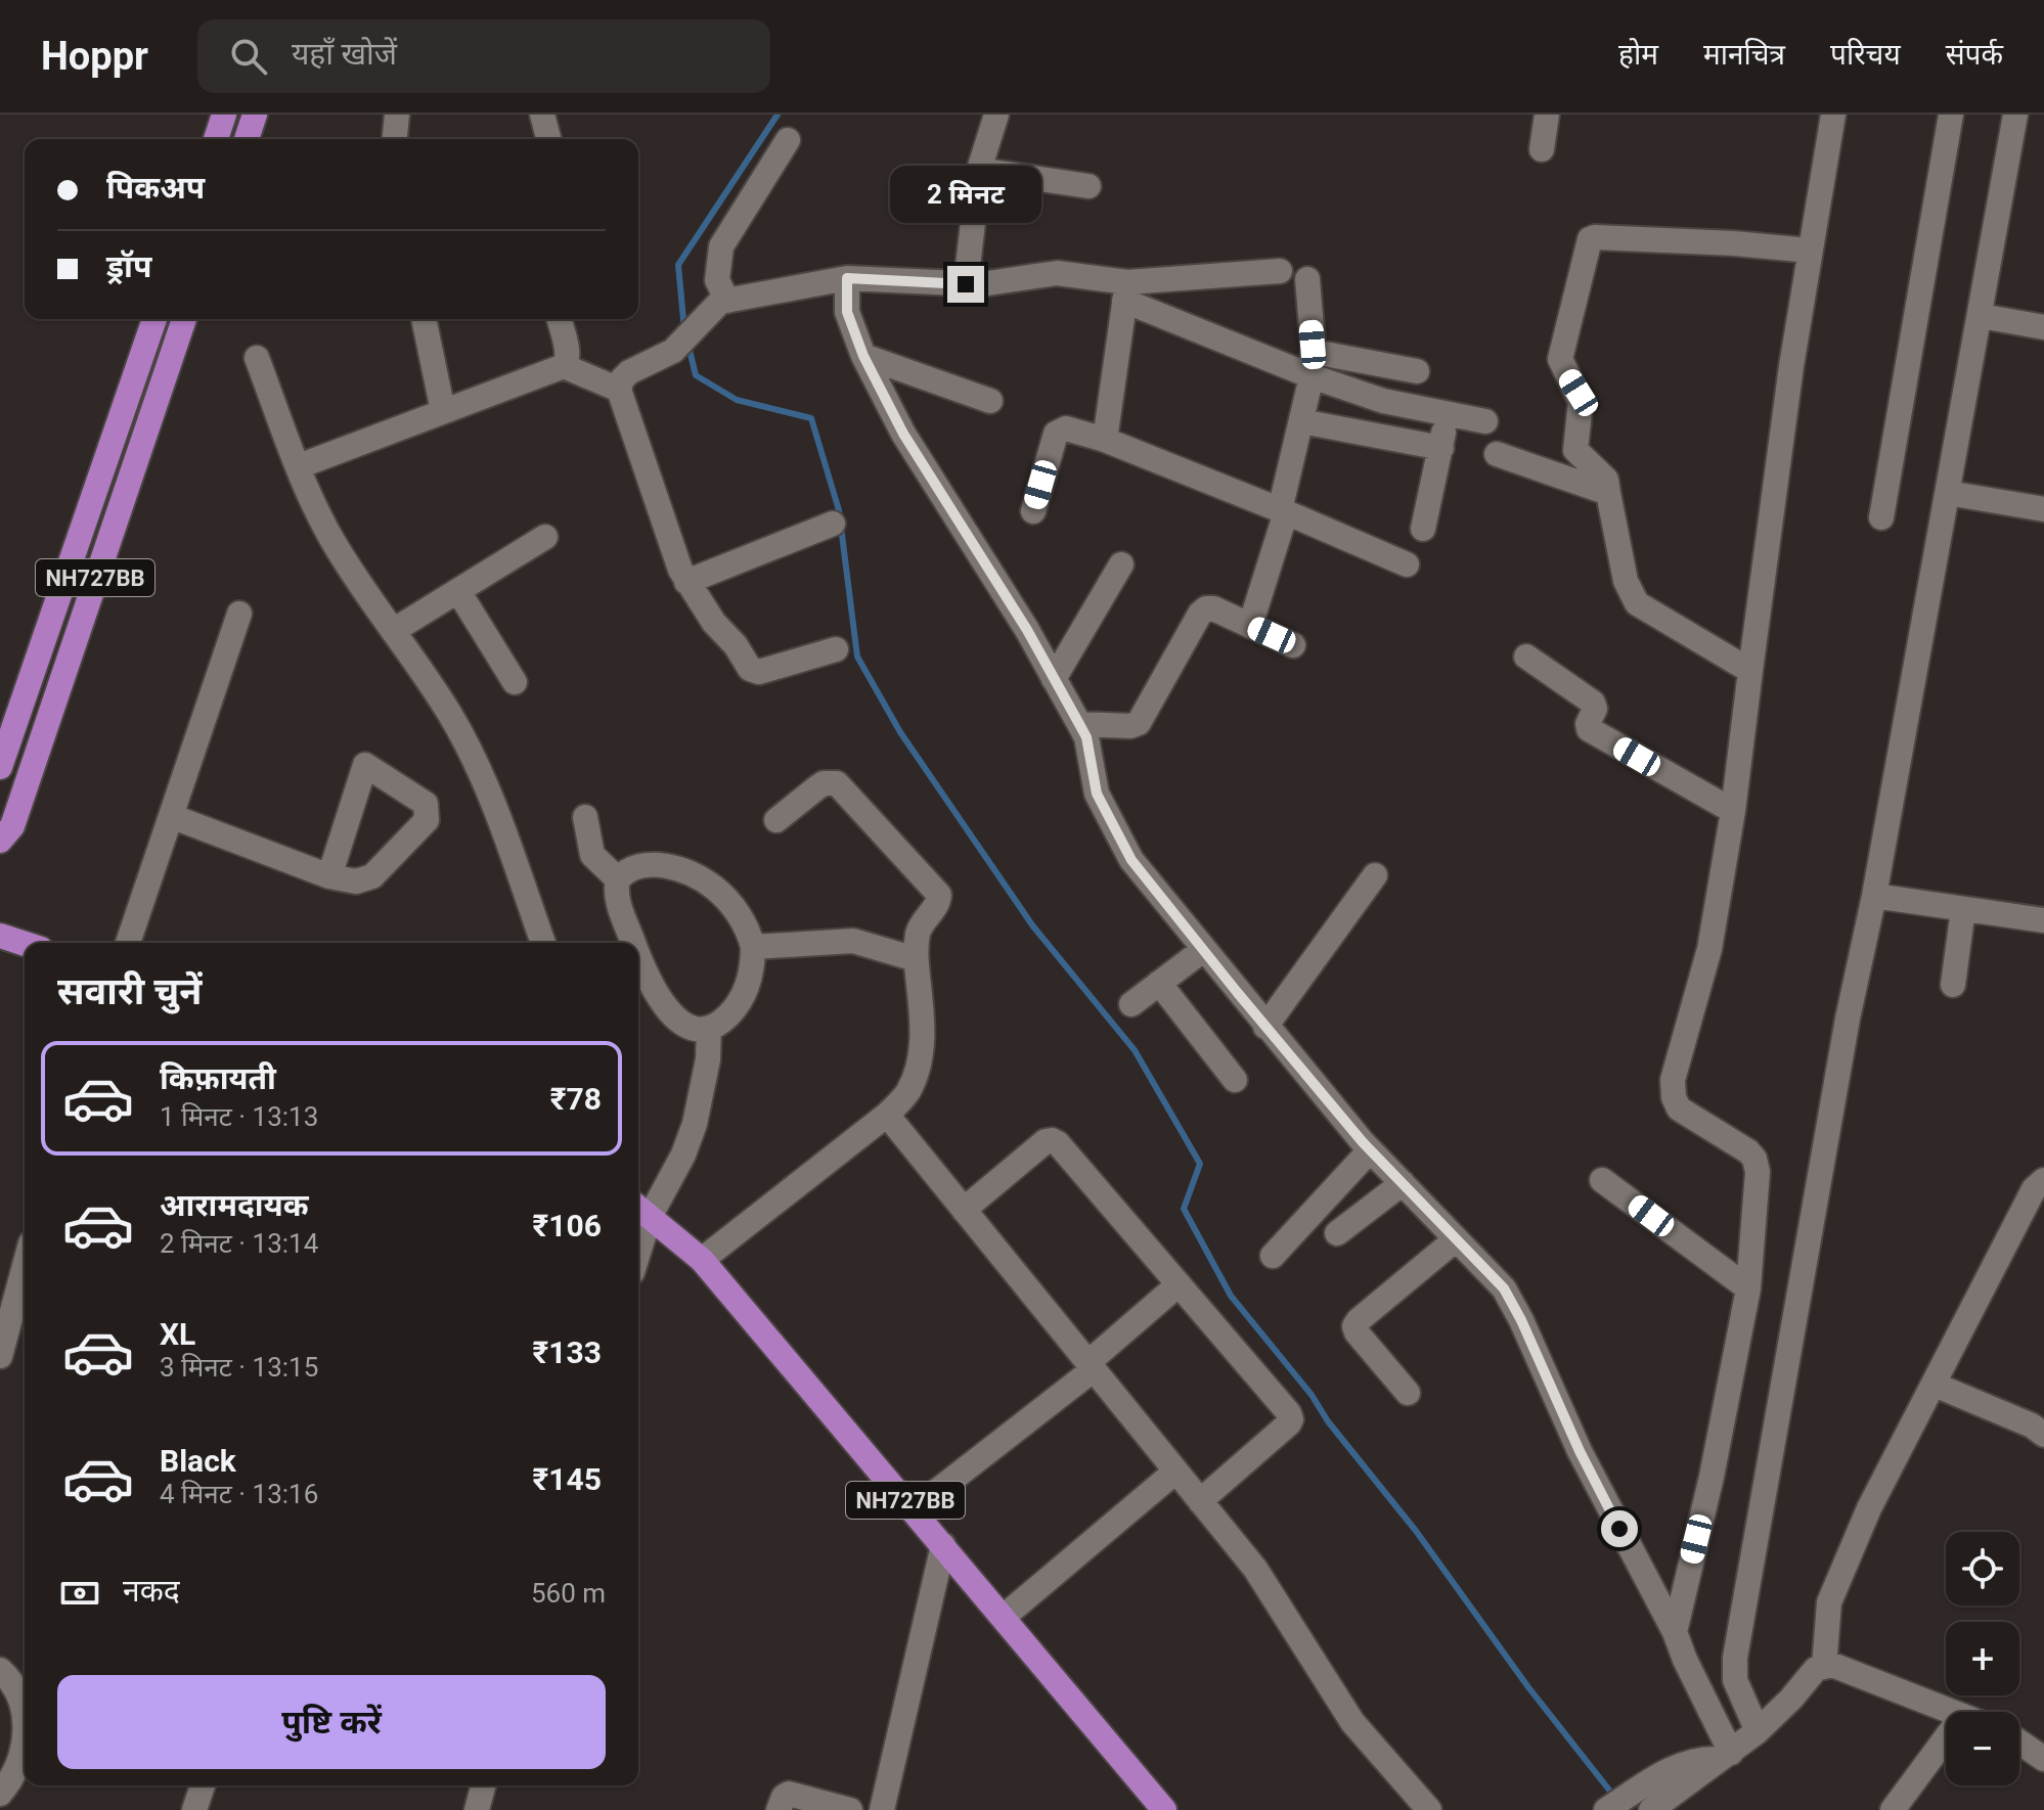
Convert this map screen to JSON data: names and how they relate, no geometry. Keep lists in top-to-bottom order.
{
  "streets": {
    "highway": ["NH727BB"]
  },
  "page": {
    "header": "Hoppr",
    "search": "यहाँ खोजें",
    "nav": [
      "होम",
      "मानचित्र",
      "परिचय",
      "संपर्क"
    ],
    "banner": ["पिकअप", "ड्रॉप"],
    "bubble": "2 मिनट",
    "heading": "सवारी चुनें",
    "list": [
      {
        "name": "किफ़ायती",
        "note": "1 मिनट · 13:13",
        "value": "₹78"
      },
      {
        "name": "आरामदायक",
        "note": "2 मिनट · 13:14",
        "value": "₹106"
      },
      {
        "name": "XL",
        "note": "3 मिनट · 13:15",
        "value": "₹133"
      },
      {
        "name": "Black",
        "note": "4 मिनट · 13:16",
        "value": "₹145"
      }
    ],
    "map_buttons": ["+", "−"],
    "pay": ["नकद", "560 m"],
    "buttons": "पुष्टि करें"
  }
}
